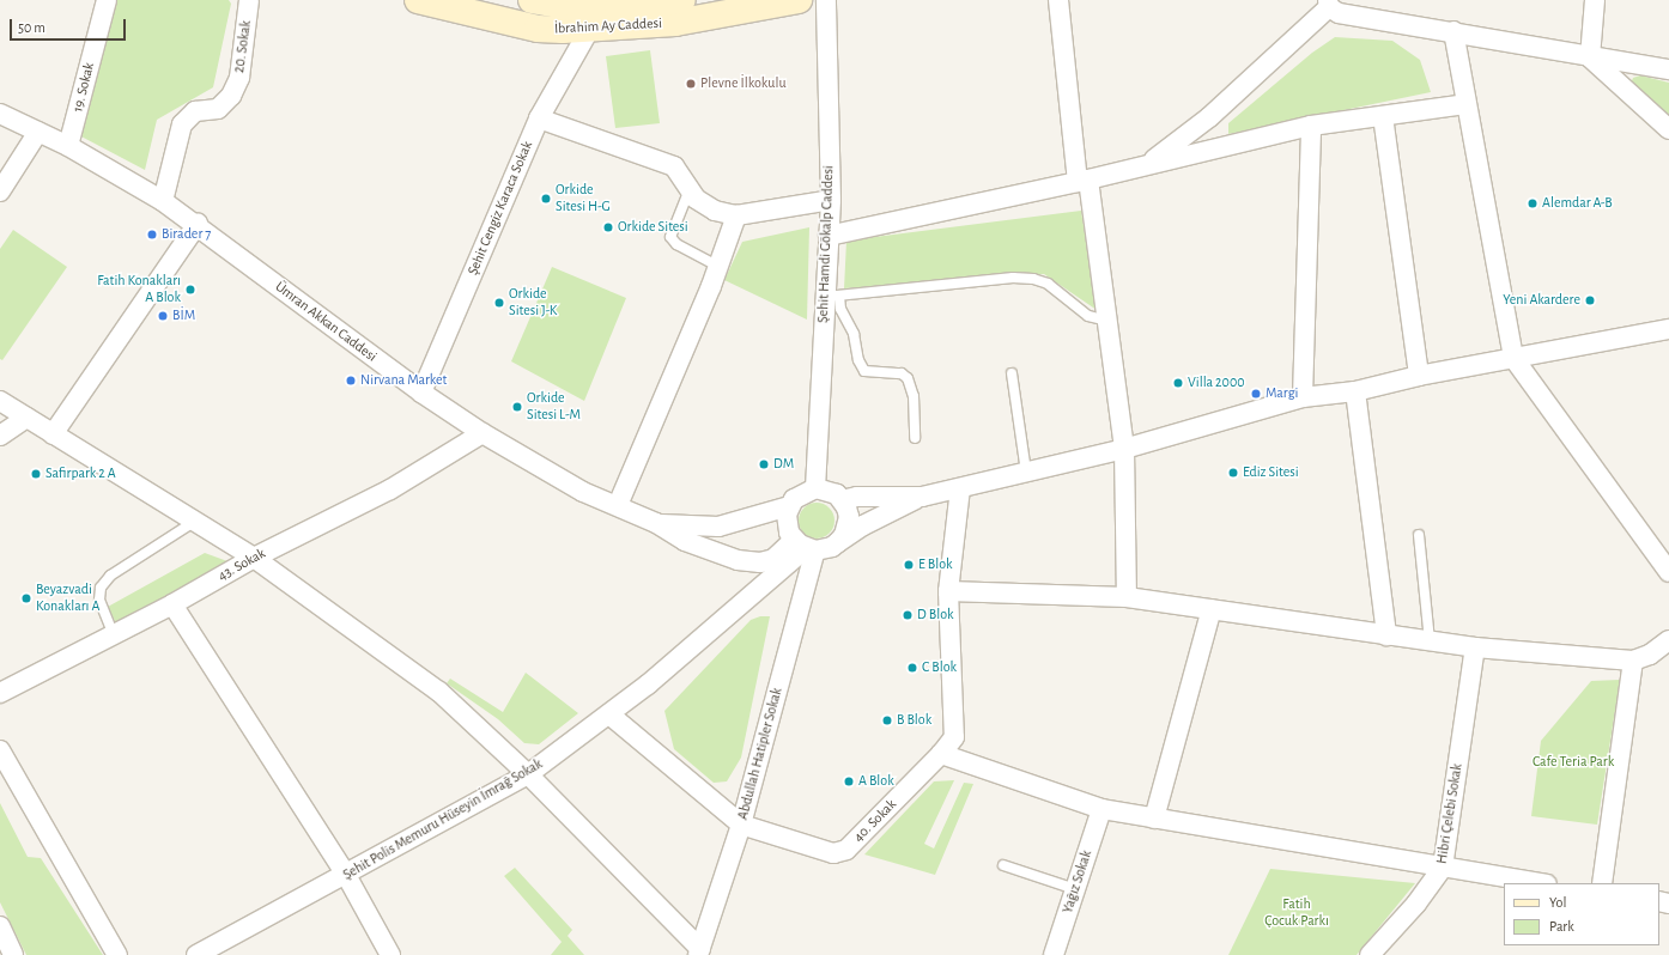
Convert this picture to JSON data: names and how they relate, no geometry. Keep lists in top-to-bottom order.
{
  "streets": {
    "main road": ["İbrahim Ay Caddesi"],
    "street": [
      "20. Sokak",
      "19. Sokak",
      "Şehit Cengiz Karaca Sokak",
      "Şehit Hamdi Gökalp Caddesi",
      "Ümran Akkan Caddesi",
      "43. Sokak",
      "Abdullah Hatipler Sokak",
      "Hibri Çelebi Sokak",
      "Şehit Polis Memuru Hüseyin İmrağ Sokak",
      "40. Sokak",
      "Yağız Sokak"
    ]
  },
  "crossings": [
    ["İbrahim Ay Caddesi", "Şehit Cengiz Karaca Sokak"],
    ["20. Sokak", "Ümran Akkan Caddesi"],
    ["19. Sokak", "Ümran Akkan Caddesi"],
    ["Şehit Cengiz Karaca Sokak", "Ümran Akkan Caddesi"],
    ["Şehit Hamdi Gökalp Caddesi", "Abdullah Hatipler Sokak"],
    ["Şehit Hamdi Gökalp Caddesi", "Şehit Polis Memuru Hüseyin İmrağ Sokak"],
    ["Ümran Akkan Caddesi", "43. Sokak"],
    ["Abdullah Hatipler Sokak", "Şehit Polis Memuru Hüseyin İmrağ Sokak"],
    ["Abdullah Hatipler Sokak", "40. Sokak"]
  ],
  "parks": ["Cafe Teria Park", "Fatih Çocuk Parkı"],
  "places": [
    "Plevne İlkokulu",
    "Orkide Sitesi H-G",
    "Alemdar A-B",
    "Orkide Sitesi",
    "Birader 7",
    "Fatih Konakları A Blok",
    "Yeni Akardere",
    "Orkide Sitesi J-K",
    "BİM",
    "Nirvana Market",
    "Villa 2000",
    "Margi",
    "Orkide Sitesi L-M",
    "DM",
    "Ediz Sitesi",
    "Safirpark 2 A",
    "E Blok",
    "Beyazvadi Konakları A",
    "D Blok",
    "C Blok",
    "B Blok",
    "A Blok"
  ],
  "legend": ["Yol", "Park"],
  "scale_bar": "50 m"
}
